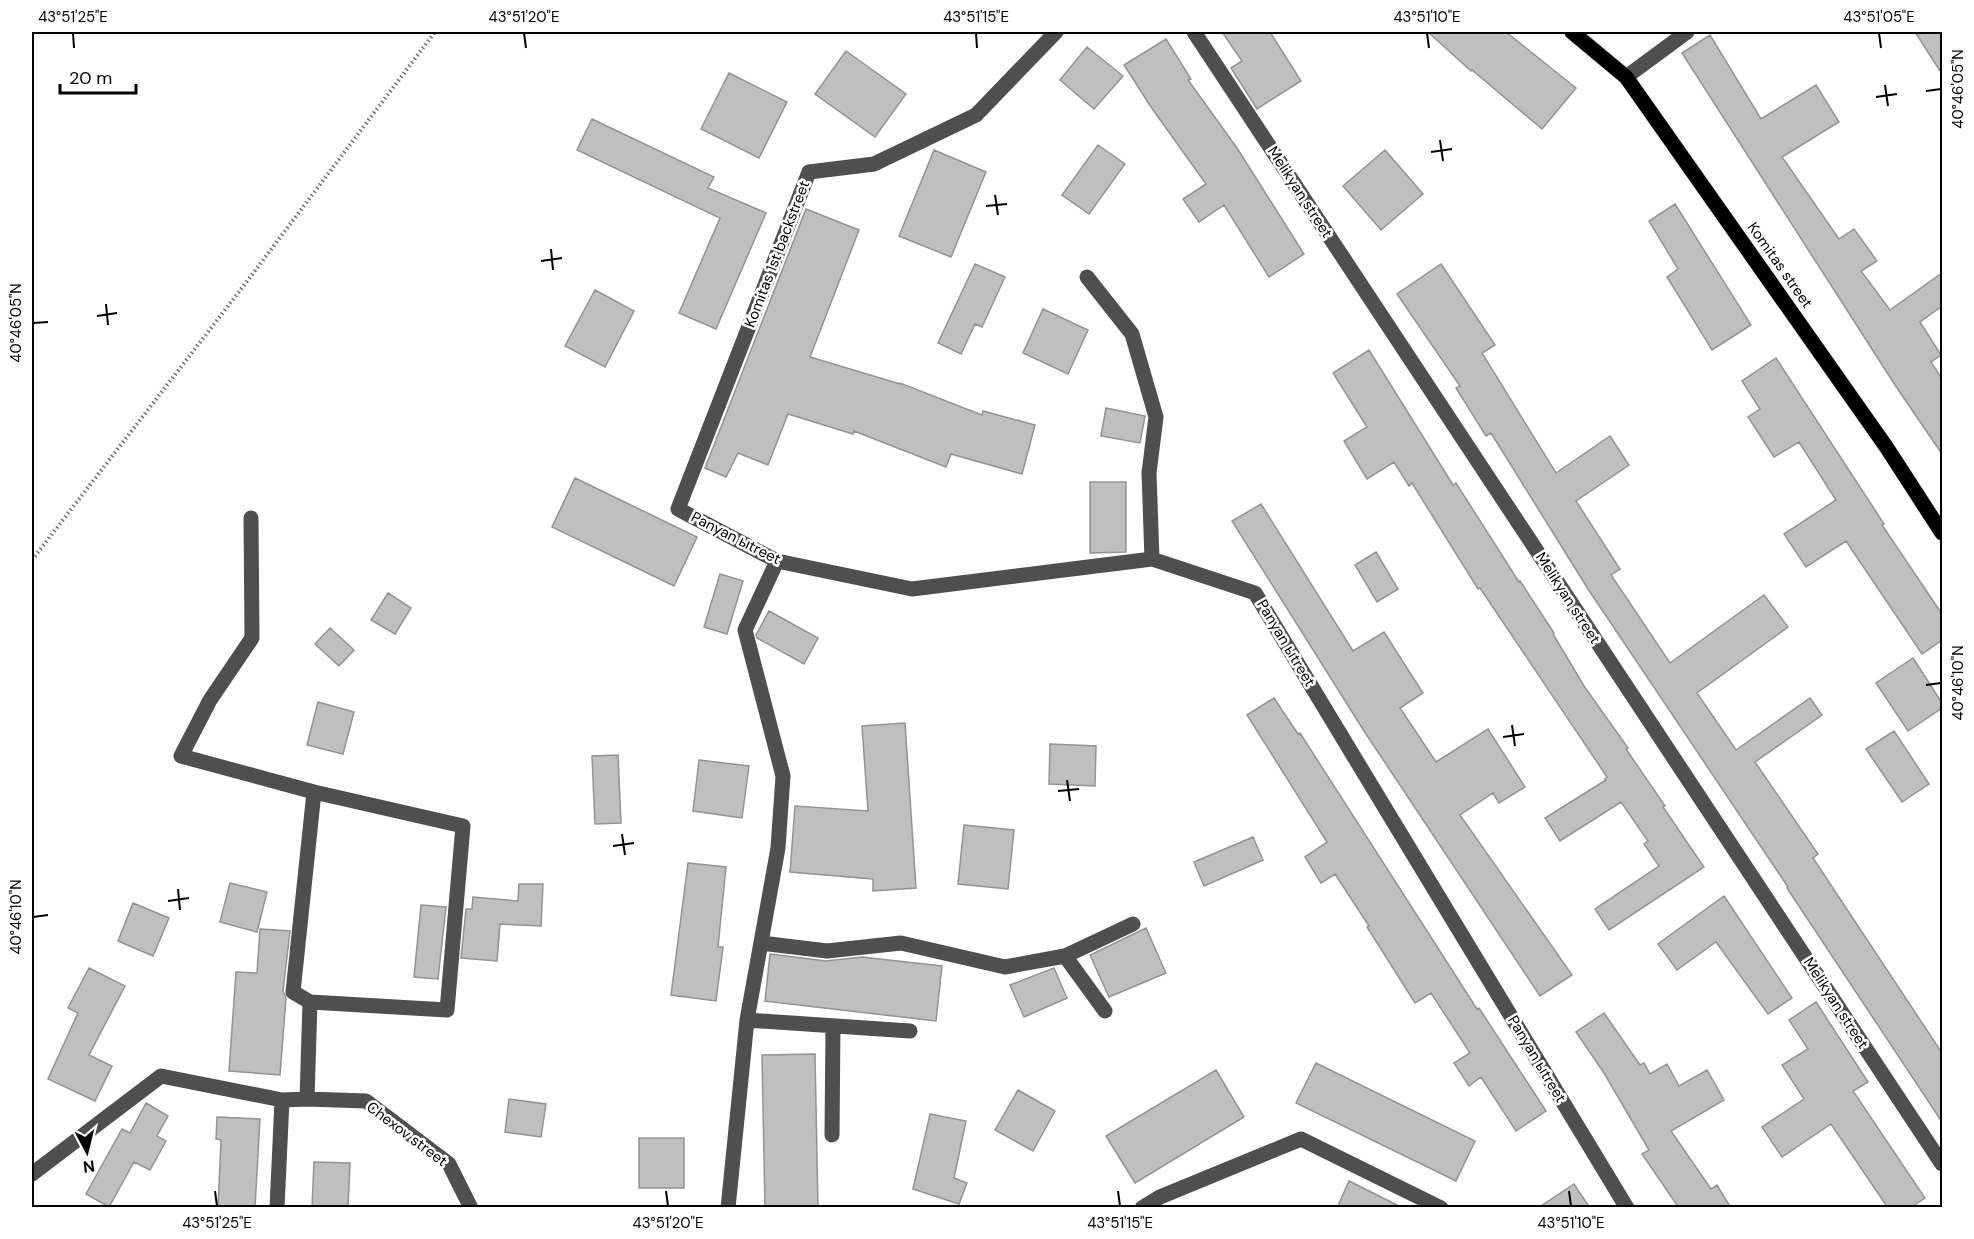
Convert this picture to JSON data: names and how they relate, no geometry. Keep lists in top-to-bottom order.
{
  "streets": {
    "main road": ["Komitas street"],
    "street": [
      "Melikyan street",
      "Komitas 1st backstreet",
      "Panyan ыtreet",
      "Chexov street"
    ]
  },
  "crossings": [
    ["Komitas 1st backstreet", "Panyan ыtreet"]
  ],
  "scale_bar": "20 m",
  "north": "bottom",
  "coordinates": [
    "43°51'25\"E",
    "43°51'20\"E",
    "43°51'15\"E",
    "43°51'10\"E",
    "43°51'05\"E",
    "40°46'05\"N",
    "40°46'10\"N"
  ]
}
